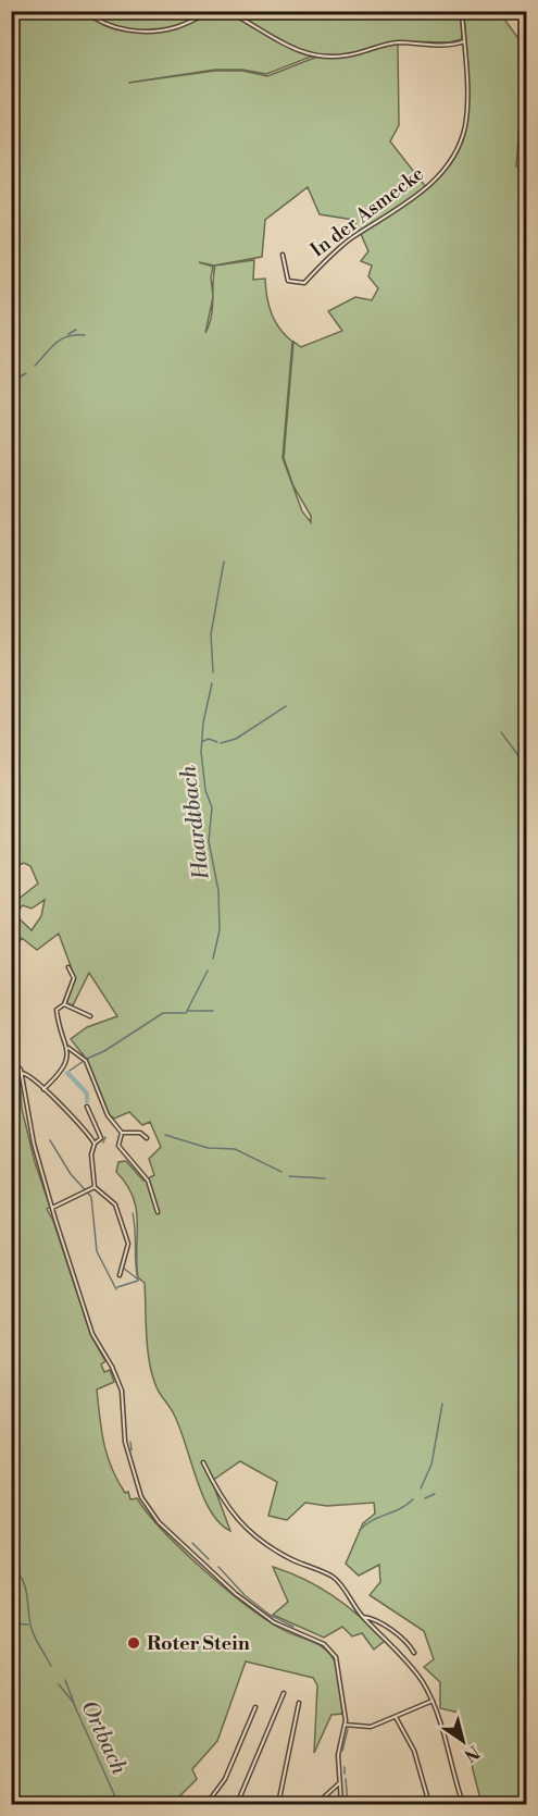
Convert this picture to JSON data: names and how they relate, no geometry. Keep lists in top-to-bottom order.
{
  "streets": {
    "street": ["In der Asmecke"]
  },
  "water": ["Haardtbach", "Ortbach"],
  "places": ["Roter Stein"],
  "north": "bottom right"
}
